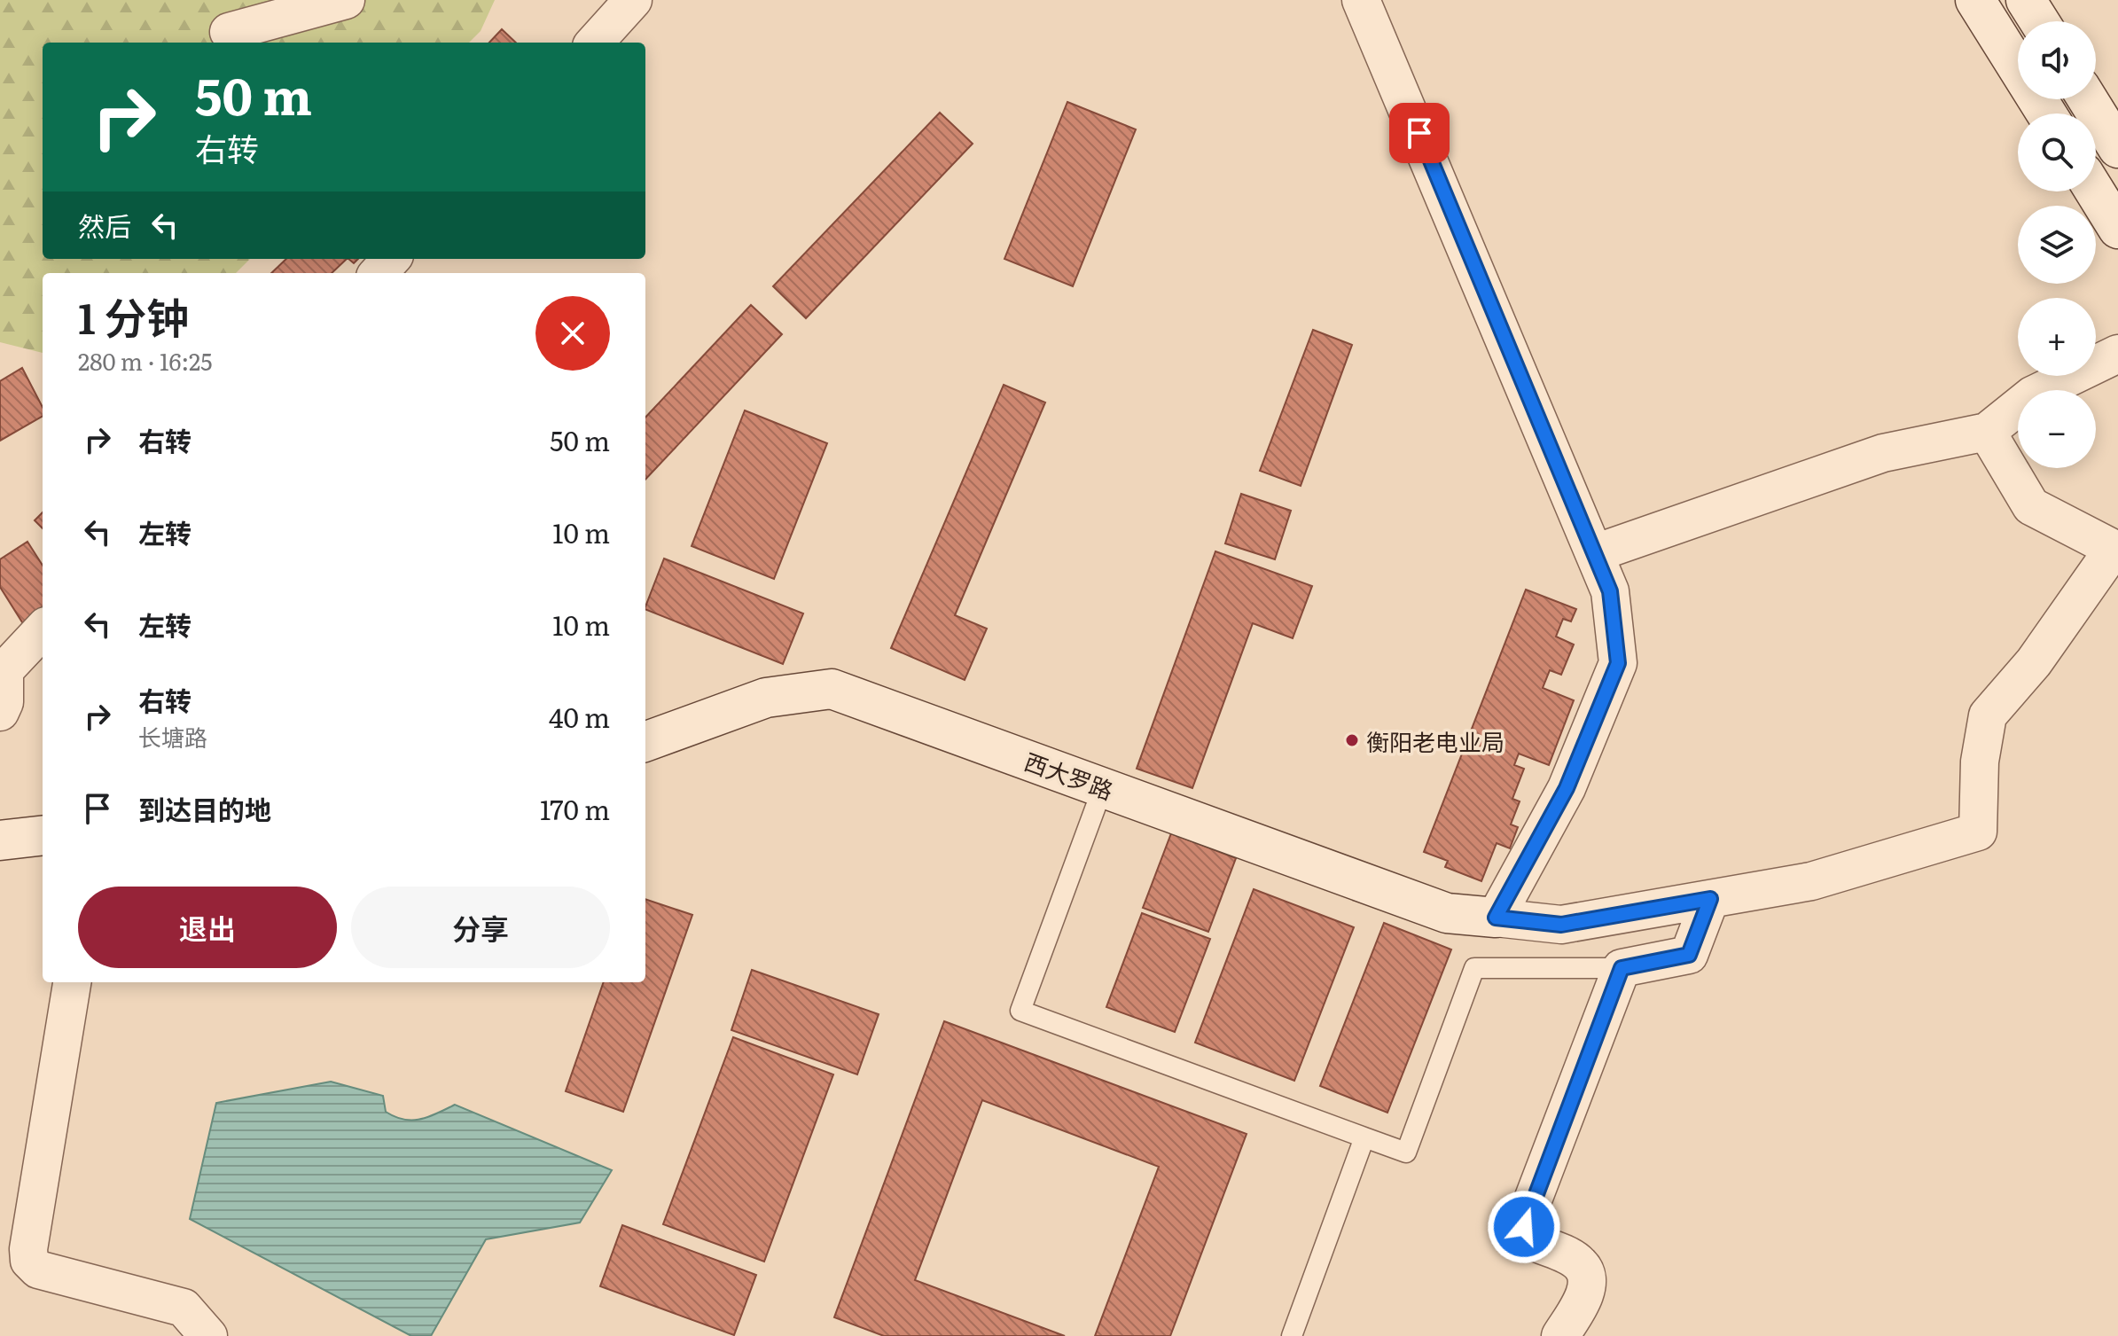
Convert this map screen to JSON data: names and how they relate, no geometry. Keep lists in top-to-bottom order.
{
  "streets": {
    "street": ["西大罗路"]
  },
  "places": ["衡阳老电业局"],
  "page": {
    "map_buttons": ["+", "−"],
    "turn": ["50 m", "右转"],
    "then": "然后",
    "heading": ["1 分钟", "280 m · 16:25"],
    "list": [
      {
        "name": "右转",
        "value": "50 m"
      },
      {
        "name": "左转",
        "value": "10 m"
      },
      {
        "name": "左转",
        "value": "10 m"
      },
      {
        "name": "右转",
        "note": "长塘路",
        "value": "40 m"
      },
      {
        "name": "到达目的地",
        "value": "170 m"
      }
    ],
    "buttons": ["退出", "分享"]
  }
}
